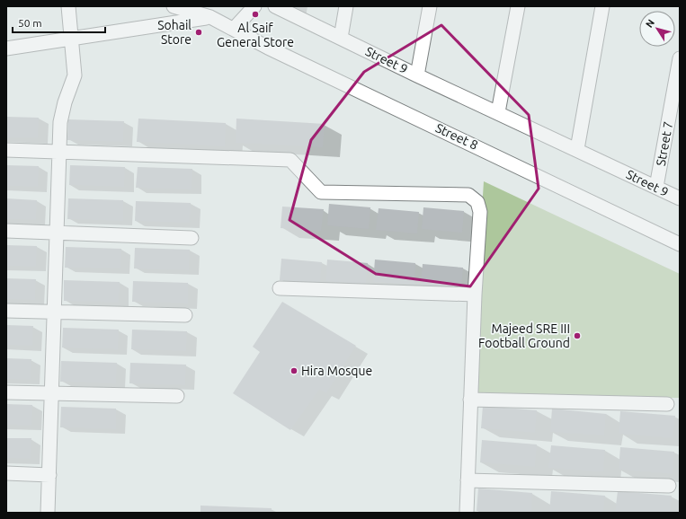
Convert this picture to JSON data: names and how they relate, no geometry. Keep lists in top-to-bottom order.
{
  "streets": {
    "street": ["Street 9", "Street 8", "Street 7"]
  },
  "crossings": [
    ["Street 9", "Street 7"]
  ],
  "places": [
    "Al Saif General Store",
    "Sohail Store",
    "Majeed SRE III Football Ground",
    "Hira Mosque"
  ],
  "scale_bar": "50 m",
  "north": "top left"
}
